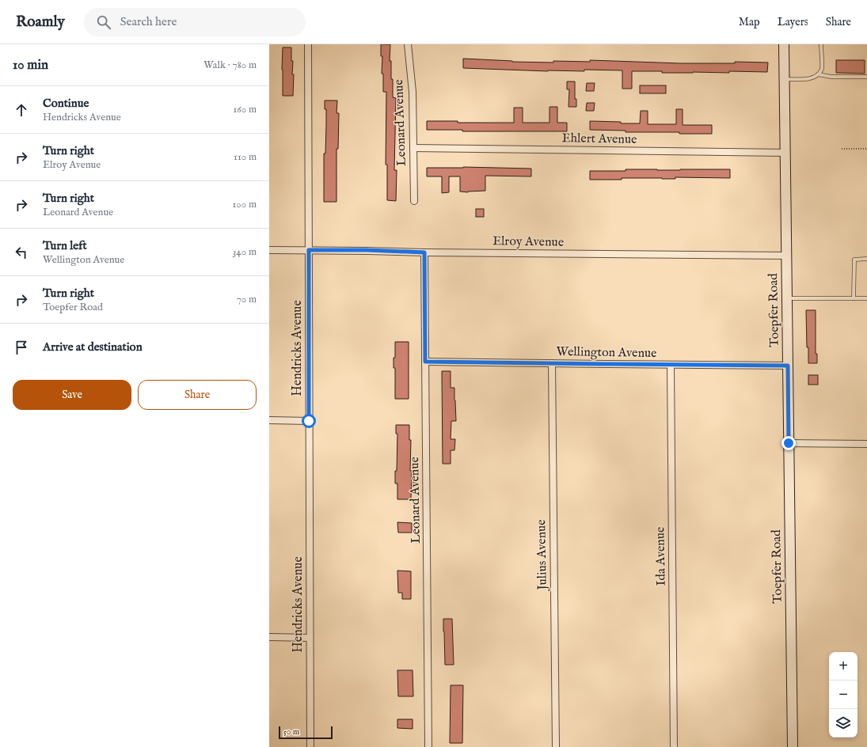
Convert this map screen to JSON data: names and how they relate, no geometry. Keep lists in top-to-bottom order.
{
  "streets": {
    "street": [
      "Leonard Avenue",
      "Ehlert Avenue",
      "Elroy Avenue",
      "Toepfer Road",
      "Hendricks Avenue",
      "Wellington Avenue",
      "Julius Avenue",
      "Ida Avenue"
    ]
  },
  "crossings": [
    ["Leonard Avenue", "Ehlert Avenue"],
    ["Leonard Avenue", "Elroy Avenue"],
    ["Leonard Avenue", "Wellington Avenue"],
    ["Ehlert Avenue", "Toepfer Road"],
    ["Elroy Avenue", "Toepfer Road"],
    ["Elroy Avenue", "Hendricks Avenue"],
    ["Toepfer Road", "Wellington Avenue"],
    ["Wellington Avenue", "Julius Avenue"],
    ["Wellington Avenue", "Ida Avenue"]
  ],
  "scale_bar": "50 m",
  "page": {
    "header": "Roamly",
    "search": "Search here",
    "nav": ["Map", "Layers", "Share"],
    "heading": ["10 min", "Walk · 780 m"],
    "list": [
      ["Continue", "Hendricks Avenue", "160 m"],
      ["Turn right", "Elroy Avenue", "110 m"],
      ["Turn right", "Leonard Avenue", "100 m"],
      ["Turn left", "Wellington Avenue", "340 m"],
      ["Turn right", "Toepfer Road", "70 m"],
      "Arrive at destination"
    ],
    "buttons": ["Save", "Share"],
    "map_buttons": ["+", "−"],
    "scale": "50 m"
  }
}
